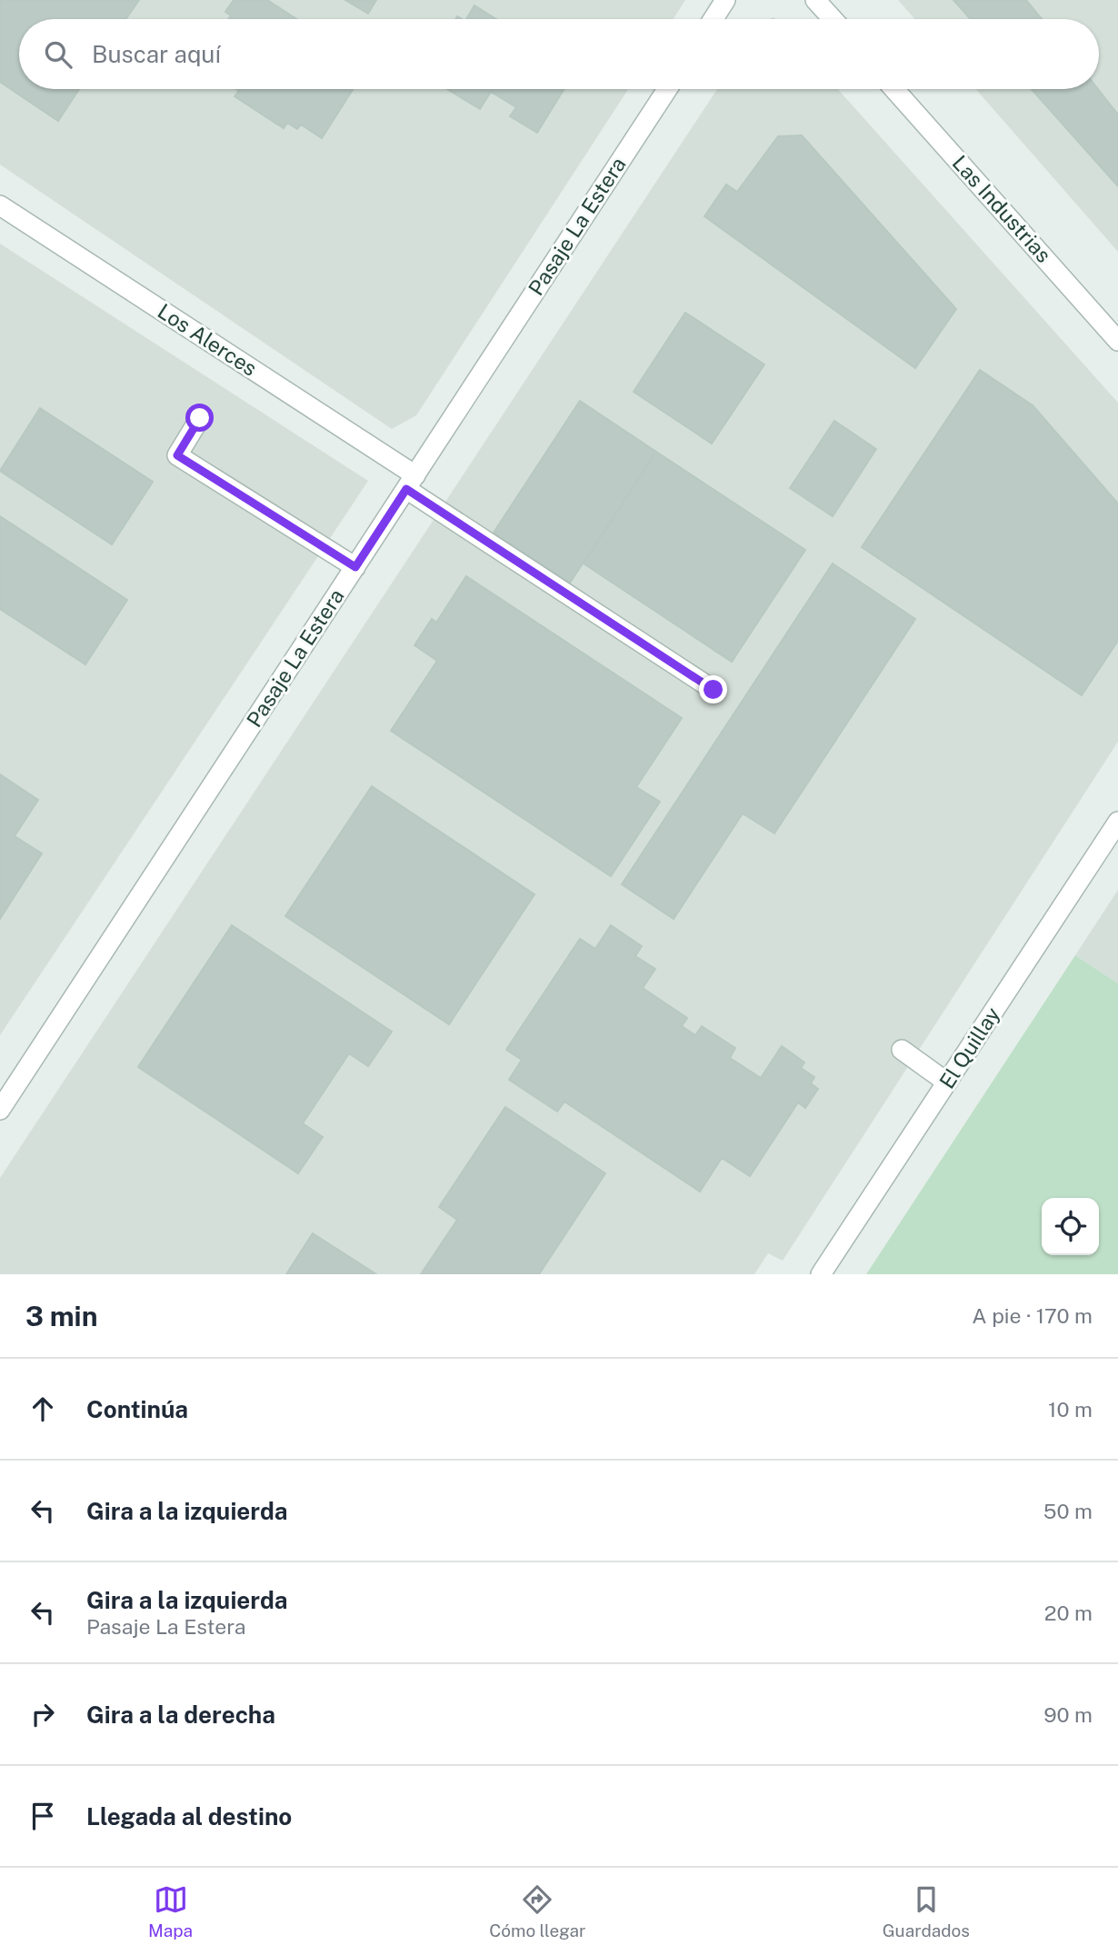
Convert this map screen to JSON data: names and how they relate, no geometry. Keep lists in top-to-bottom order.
{
  "streets": {
    "street": [
      "Las Industrias",
      "Pasaje La Estera",
      "Los Alerces",
      "El Quillay"
    ]
  },
  "crossings": [
    ["Pasaje La Estera", "Los Alerces"]
  ],
  "page": {
    "search": "Buscar aquí",
    "heading": ["3 min", "A pie · 170 m"],
    "list": [
      ["Continúa", "10 m"],
      ["Gira a la izquierda", "50 m"],
      ["Gira a la izquierda", "Pasaje La Estera", "20 m"],
      ["Gira a la derecha", "90 m"],
      "Llegada al destino"
    ],
    "nav": ["Mapa", "Cómo llegar", "Guardados"]
  }
}
